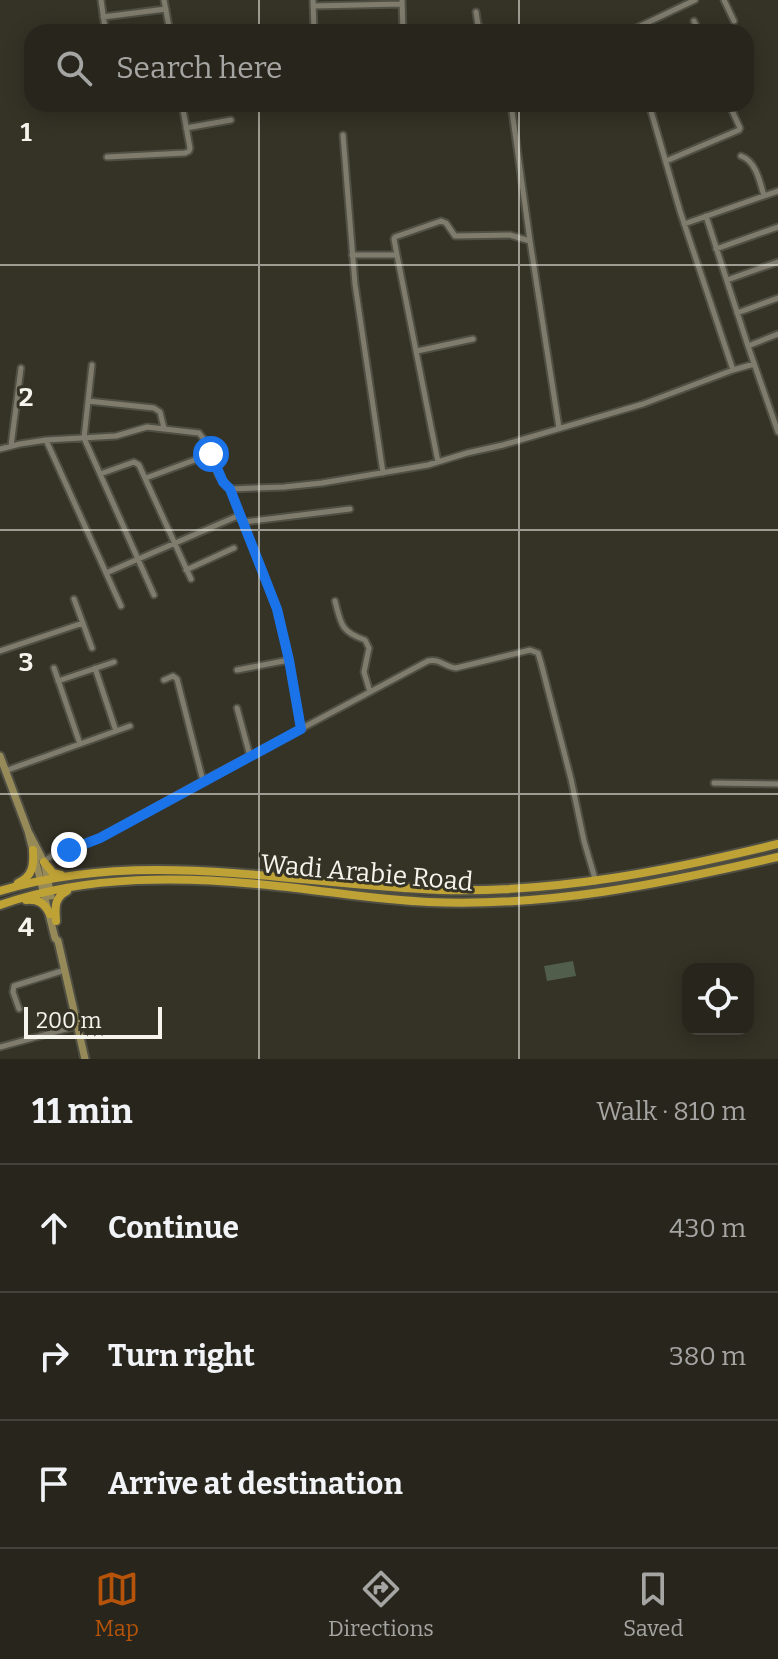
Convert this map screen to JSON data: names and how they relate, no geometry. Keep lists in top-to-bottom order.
{
  "streets": {
    "highway": ["Wadi Arabie Road"]
  },
  "scale_bar": "200 m",
  "page": {
    "search": "Search here",
    "scale": "200 m",
    "heading": ["11 min", "Walk · 810 m"],
    "list": [
      ["Continue", "430 m"],
      ["Turn right", "380 m"],
      "Arrive at destination"
    ],
    "nav": ["Map", "Directions", "Saved"]
  },
  "grid": {
    "rows": [
      "1",
      "2",
      "3",
      "4"
    ]
  }
}
